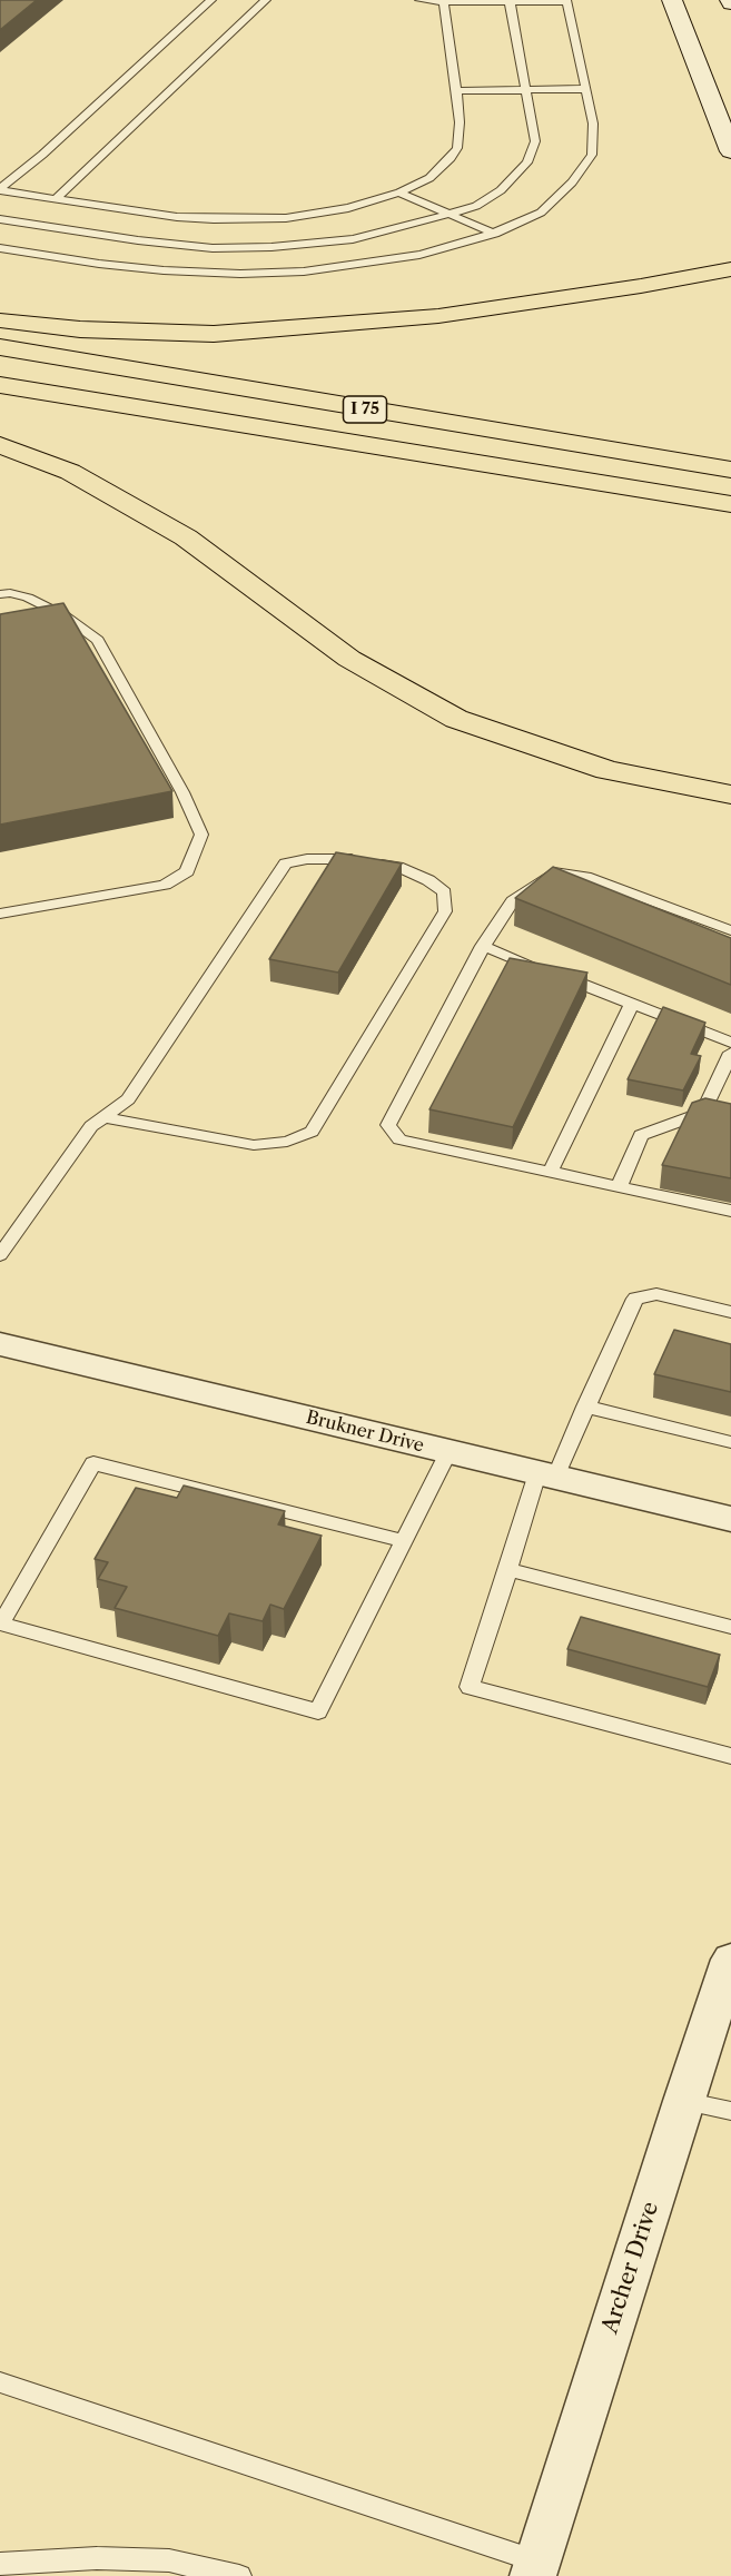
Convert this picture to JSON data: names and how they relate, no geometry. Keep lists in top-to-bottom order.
{
  "streets": {
    "highway": ["I 75"],
    "street": ["Brukner Drive", "Archer Drive"]
  }
}
